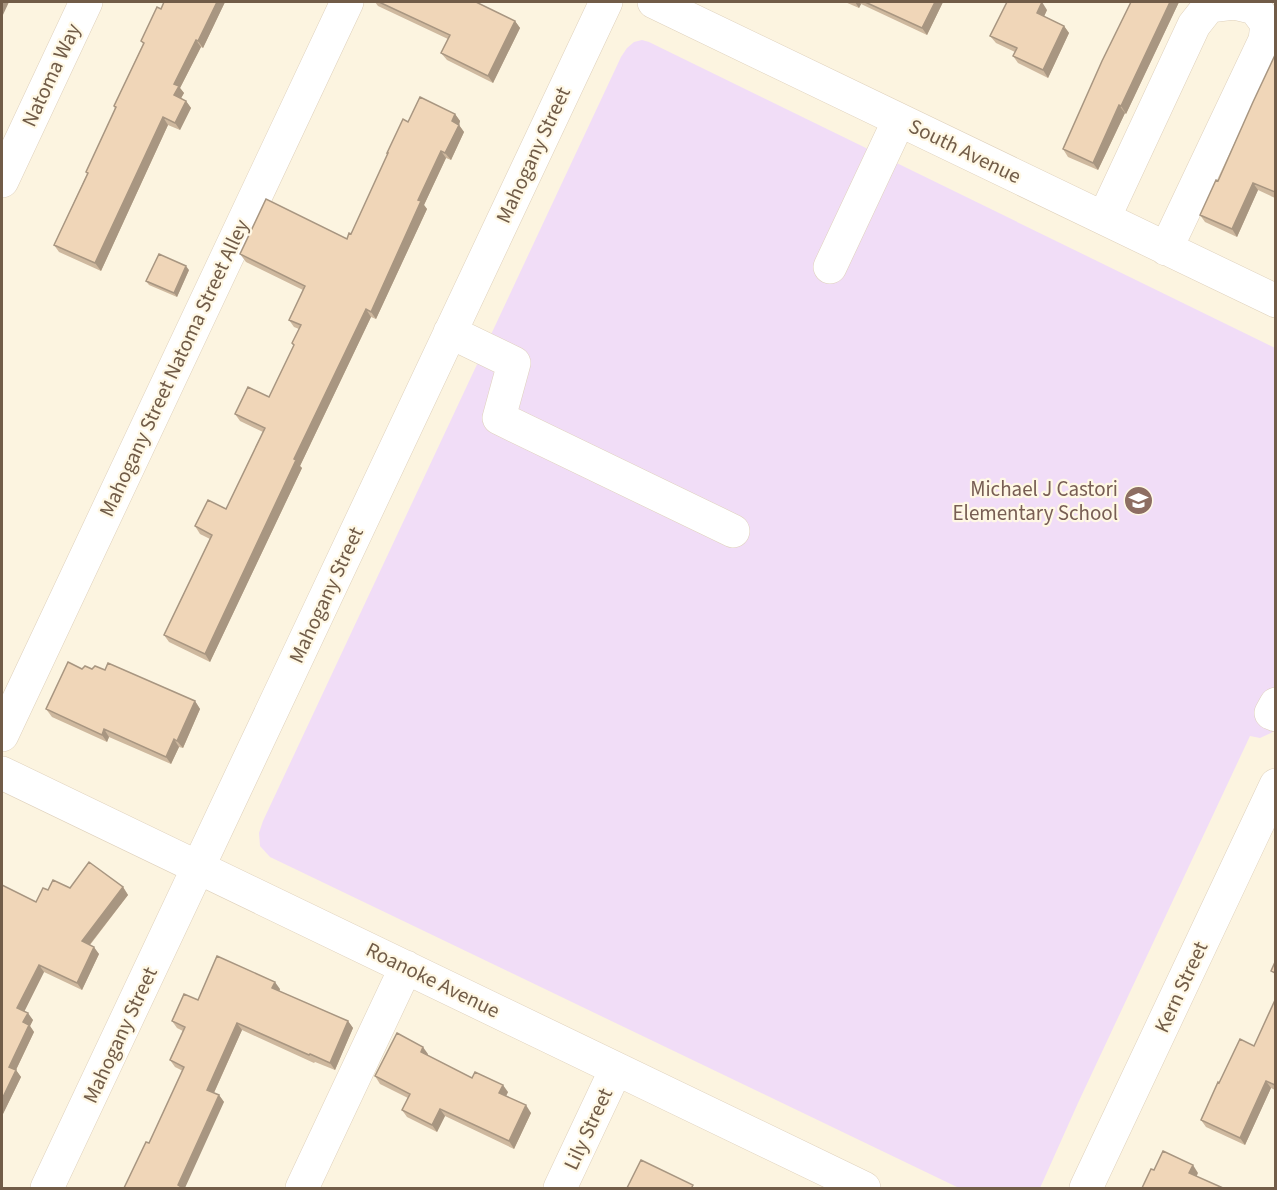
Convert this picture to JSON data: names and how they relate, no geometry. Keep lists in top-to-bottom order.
{
  "streets": {
    "street": [
      "Natoma Way",
      "South Avenue",
      "Mahogany Street",
      "Mahogany Street Natoma Street Alley",
      "Roanoke Avenue",
      "Kern Street",
      "Lily Street"
    ]
  },
  "crossings": [
    ["Mahogany Street", "Roanoke Avenue"],
    ["Roanoke Avenue", "Lily Street"]
  ],
  "places": {
    "school or university": ["Michael J Castori Elementary School"]
  }
}
